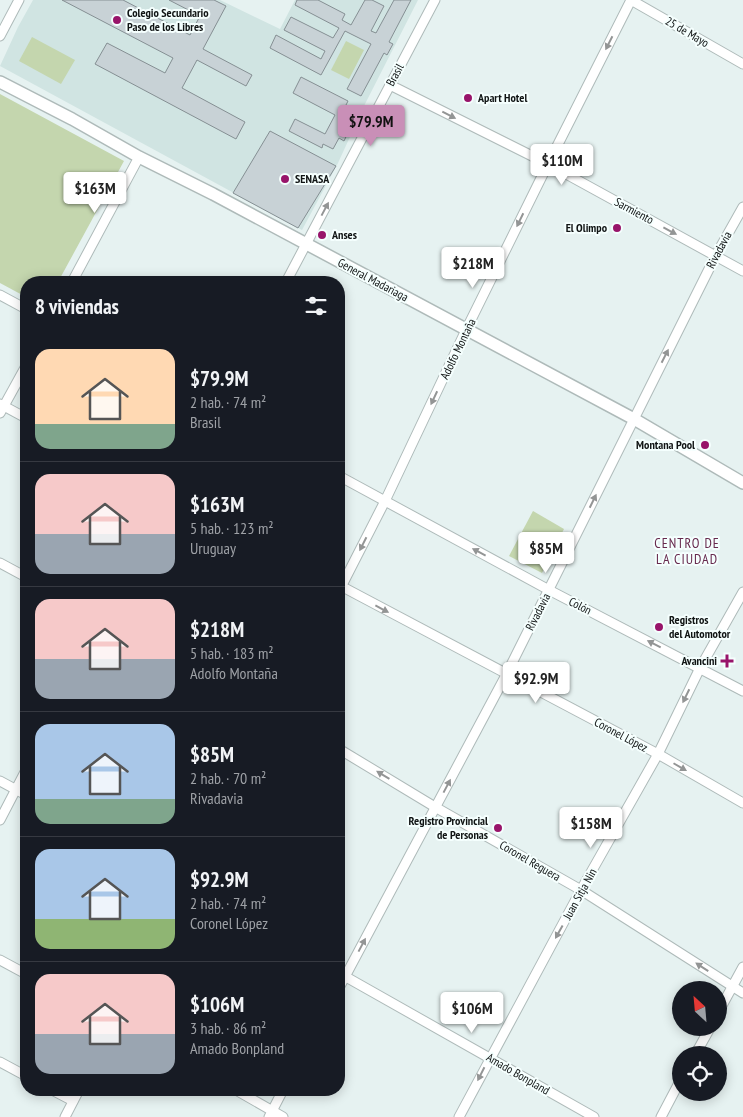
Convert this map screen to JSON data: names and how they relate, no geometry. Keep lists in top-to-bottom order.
{
  "streets": {
    "street": [
      "25 de Mayo",
      "Brasil",
      "Sarmiento",
      "Rivadavia",
      "General Madariaga",
      "Adolfo Montaña",
      "Colón",
      "Coronel López",
      "Coronel Reguera",
      "Juan Sitja Nin",
      "Amado Bonpland"
    ]
  },
  "crossings": [
    ["25 de Mayo", "Adolfo Montaña"],
    ["Brasil", "Sarmiento"],
    ["Brasil", "General Madariaga"],
    ["Sarmiento", "Rivadavia"],
    ["Sarmiento", "Adolfo Montaña"],
    ["Rivadavia", "General Madariaga"],
    ["Rivadavia", "Colón"],
    ["Rivadavia", "Coronel López"],
    ["Rivadavia", "Coronel Reguera"],
    ["General Madariaga", "Adolfo Montaña"],
    ["Adolfo Montaña", "Colón"],
    ["Colón", "Juan Sitja Nin"],
    ["Coronel López", "Juan Sitja Nin"],
    ["Coronel Reguera", "Juan Sitja Nin"],
    ["Juan Sitja Nin", "Amado Bonpland"]
  ],
  "one_way": [
    "Brasil",
    "Sarmiento",
    "Rivadavia",
    "Adolfo Montaña",
    "Colón",
    "Coronel López",
    "Coronel Reguera",
    "Juan Sitja Nin"
  ],
  "districts": ["CENTRO DE LA CIUDAD"],
  "places": {
    "other": [
      "Colegio Secundario Paso de los Libres",
      "Apart Hotel",
      "SENASA",
      "El Olimpo",
      "Anses",
      "Montana Pool",
      "Registros del Automotor",
      "Registro Provincial de Personas"
    ],
    "health": ["Avancini"]
  },
  "north": "top left",
  "page": {
    "price": [
      "$79.9M",
      "$110M",
      "$163M",
      "$218M",
      "$85M",
      "$92.9M",
      "$158M",
      "$106M"
    ],
    "heading": "8 viviendas",
    "list": [
      {
        "name": "$79.9M",
        "note": "2 hab. · 74 m² · Brasil"
      },
      {
        "name": "$163M",
        "note": "5 hab. · 123 m² · Uruguay"
      },
      {
        "name": "$218M",
        "note": "5 hab. · 183 m² · Adolfo Montaña"
      },
      {
        "name": "$85M",
        "note": "2 hab. · 70 m² · Rivadavia"
      },
      {
        "name": "$92.9M",
        "note": "2 hab. · 74 m² · Coronel López"
      },
      {
        "name": "$106M",
        "note": "3 hab. · 86 m² · Amado Bonpland"
      }
    ]
  }
}
